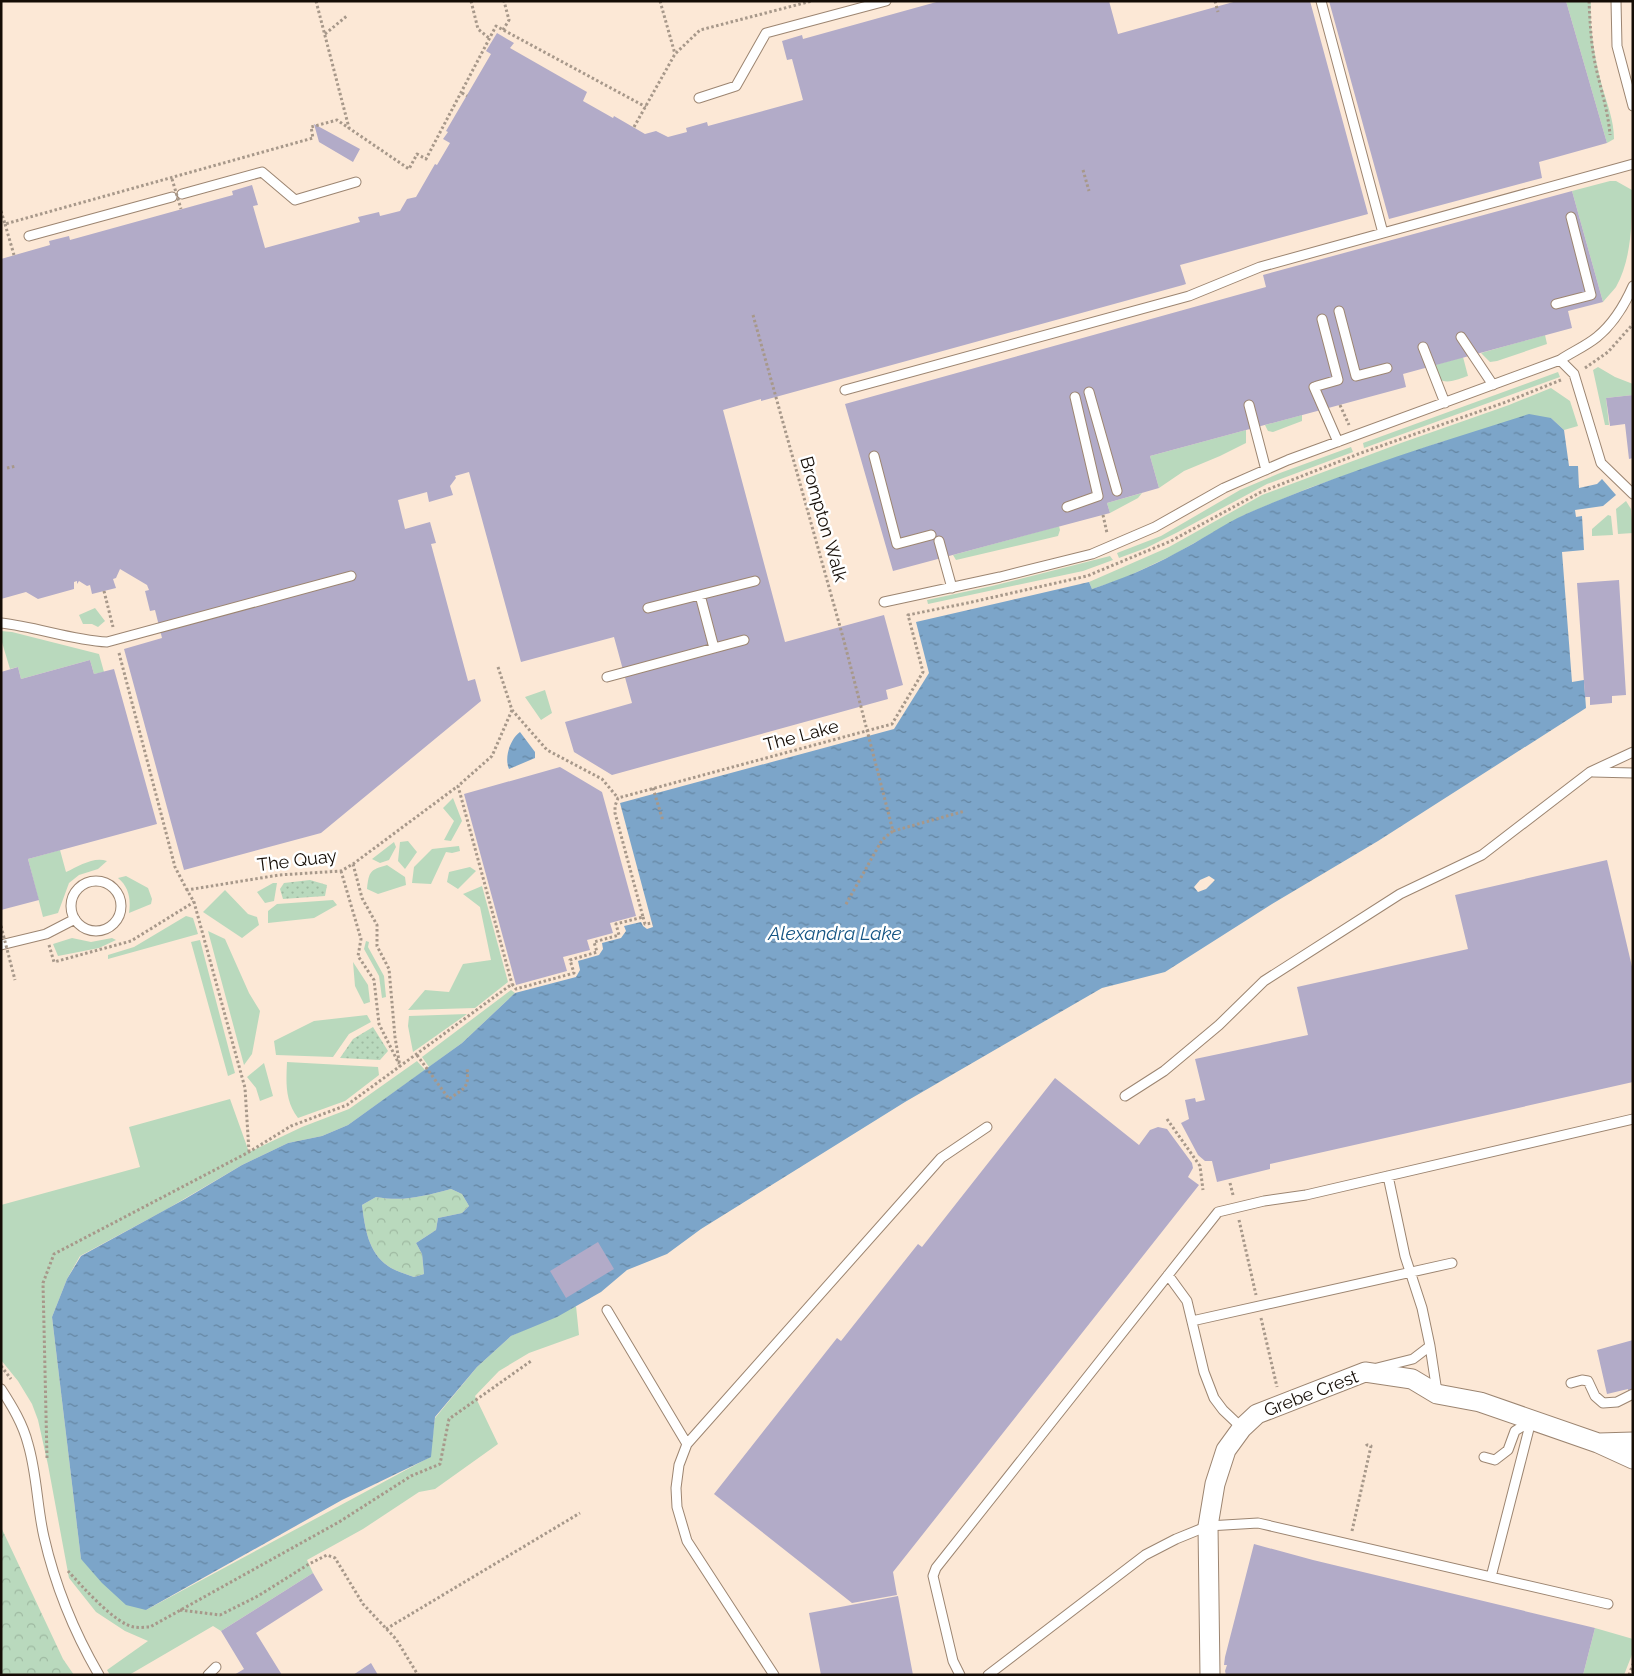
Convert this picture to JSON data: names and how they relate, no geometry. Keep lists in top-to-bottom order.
{
  "streets": {
    "street": ["Grebe Crest"],
    "path": ["Brompton Walk", "The Lake", "The Quay"]
  },
  "crossings": [
    ["Brompton Walk", "The Lake"]
  ],
  "water": ["Alexandra Lake"]
}
